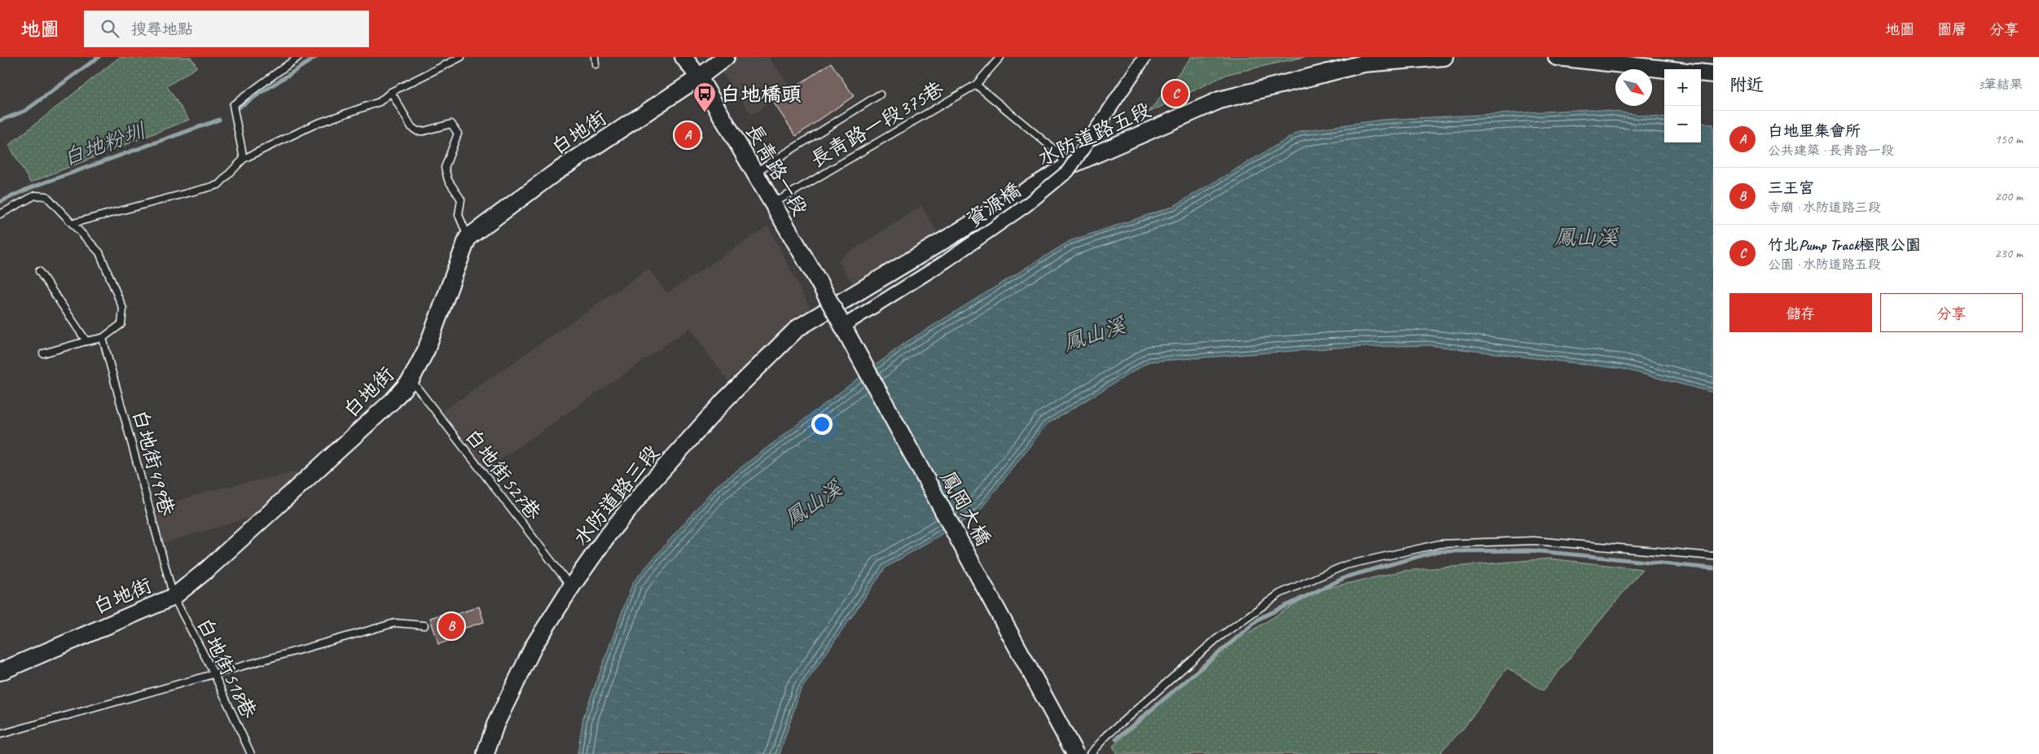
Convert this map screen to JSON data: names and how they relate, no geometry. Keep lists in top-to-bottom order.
{
  "streets": {
    "street": [
      "白地街",
      "水防道路五段",
      "長青路一段",
      "資源橋",
      "水防道路三段",
      "鳳岡大橋"
    ],
    "lane": [
      "長青路一段375巷",
      "白地街499巷",
      "白地街527巷",
      "白地街518巷"
    ]
  },
  "crossings": [
    ["長青路一段375巷", "長青路一段"],
    ["白地街", "長青路一段"],
    ["白地街", "白地街499巷"],
    ["白地街", "白地街527巷"],
    ["白地街", "白地街518巷"],
    ["水防道路五段", "水防道路三段"],
    ["長青路一段", "鳳岡大橋"],
    ["資源橋", "鳳岡大橋"],
    ["白地街499巷", "白地街518巷"],
    ["白地街527巷", "水防道路三段"]
  ],
  "water": ["白地粉圳", "鳳山溪"],
  "places": {
    "bus stop": ["白地橋頭"]
  },
  "north": "bottom right",
  "page": {
    "header": "地圖",
    "search": "搜尋地點",
    "nav": ["地圖", "圖層", "分享"],
    "heading": ["附近", "3筆結果"],
    "map_buttons": ["+", "−"],
    "pins": ["C", "A", "B"],
    "list": [
      {
        "mark": "A",
        "name": "白地里集會所",
        "note": "公共建築 · 長青路一段",
        "value": "150 m"
      },
      {
        "mark": "B",
        "name": "三王宮",
        "note": "寺廟 · 水防道路三段",
        "value": "200 m"
      },
      {
        "mark": "C",
        "name": "竹北Pump Track極限公園",
        "note": "公園 · 水防道路五段",
        "value": "230 m"
      }
    ],
    "buttons": ["儲存", "分享"]
  }
}
